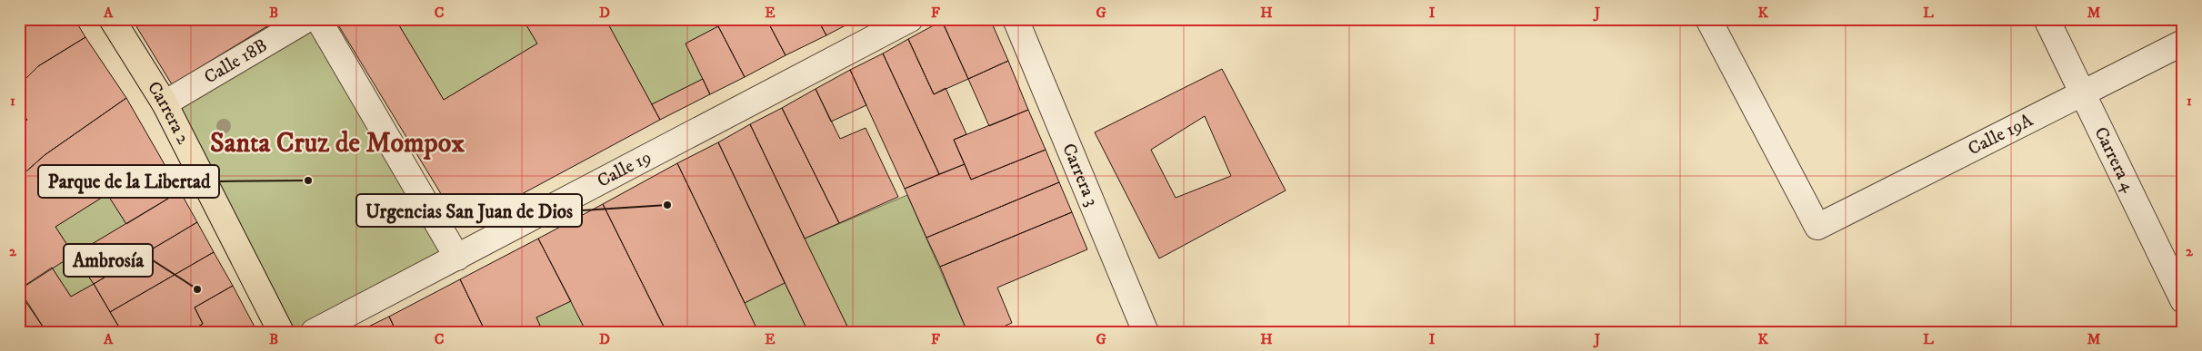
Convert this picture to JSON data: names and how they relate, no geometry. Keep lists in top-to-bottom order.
{
  "streets": {
    "main road": ["Carrera 2"],
    "street": [
      "Calle 18B",
      "Calle 19A",
      "Carrera 4",
      "Calle 19",
      "Carrera 3"
    ]
  },
  "crossings": [
    ["Calle 18B", "Carrera 2"],
    ["Calle 19A", "Carrera 4"]
  ],
  "districts": ["Santa Cruz de Mompox"],
  "places": ["Parque de la Libertad", "Urgencias San Juan de Dios", "Ambrosía"],
  "grid": {
    "columns": [
      "A",
      "B",
      "C",
      "D",
      "E",
      "F",
      "G",
      "H",
      "I",
      "J",
      "K",
      "L",
      "M"
    ],
    "rows": ["1", "2"]
  }
}
